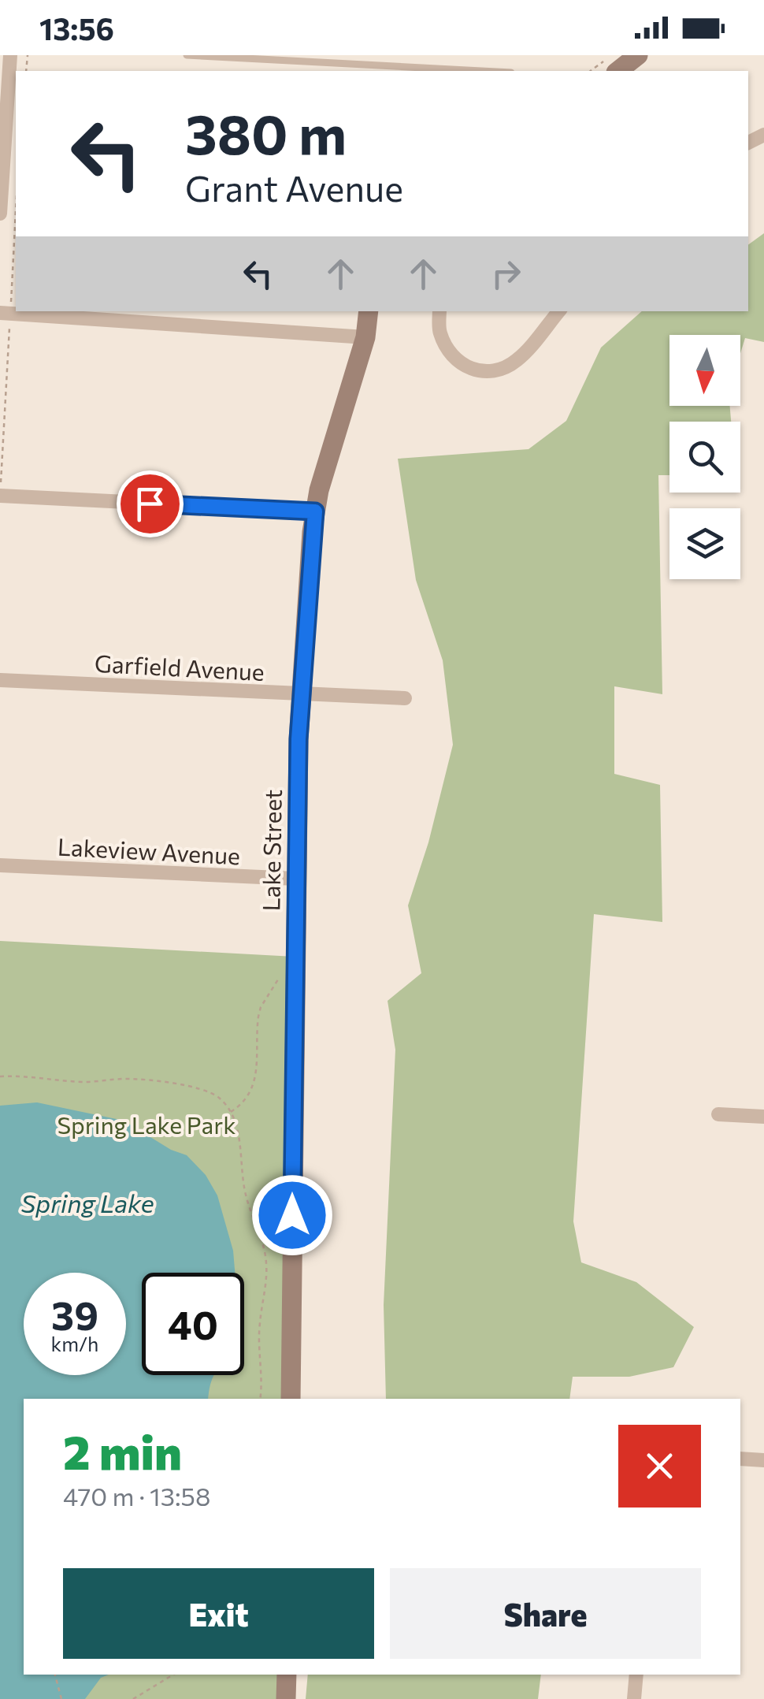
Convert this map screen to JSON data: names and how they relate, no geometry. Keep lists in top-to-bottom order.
{
  "streets": {
    "street": ["Garfield Avenue", "Lakeview Avenue", "Lake Street"]
  },
  "crossings": [
    ["Garfield Avenue", "Lake Street"],
    ["Lakeview Avenue", "Lake Street"]
  ],
  "water": ["Spring Lake"],
  "parks": ["Spring Lake Park"],
  "north": "bottom",
  "page": {
    "status": "13:56",
    "turn": ["380 m", "Grant Avenue"],
    "speed": "39 km/h",
    "limit": "40",
    "heading": ["2 min", "470 m · 13:58"],
    "buttons": ["Exit", "Share"]
  }
}
